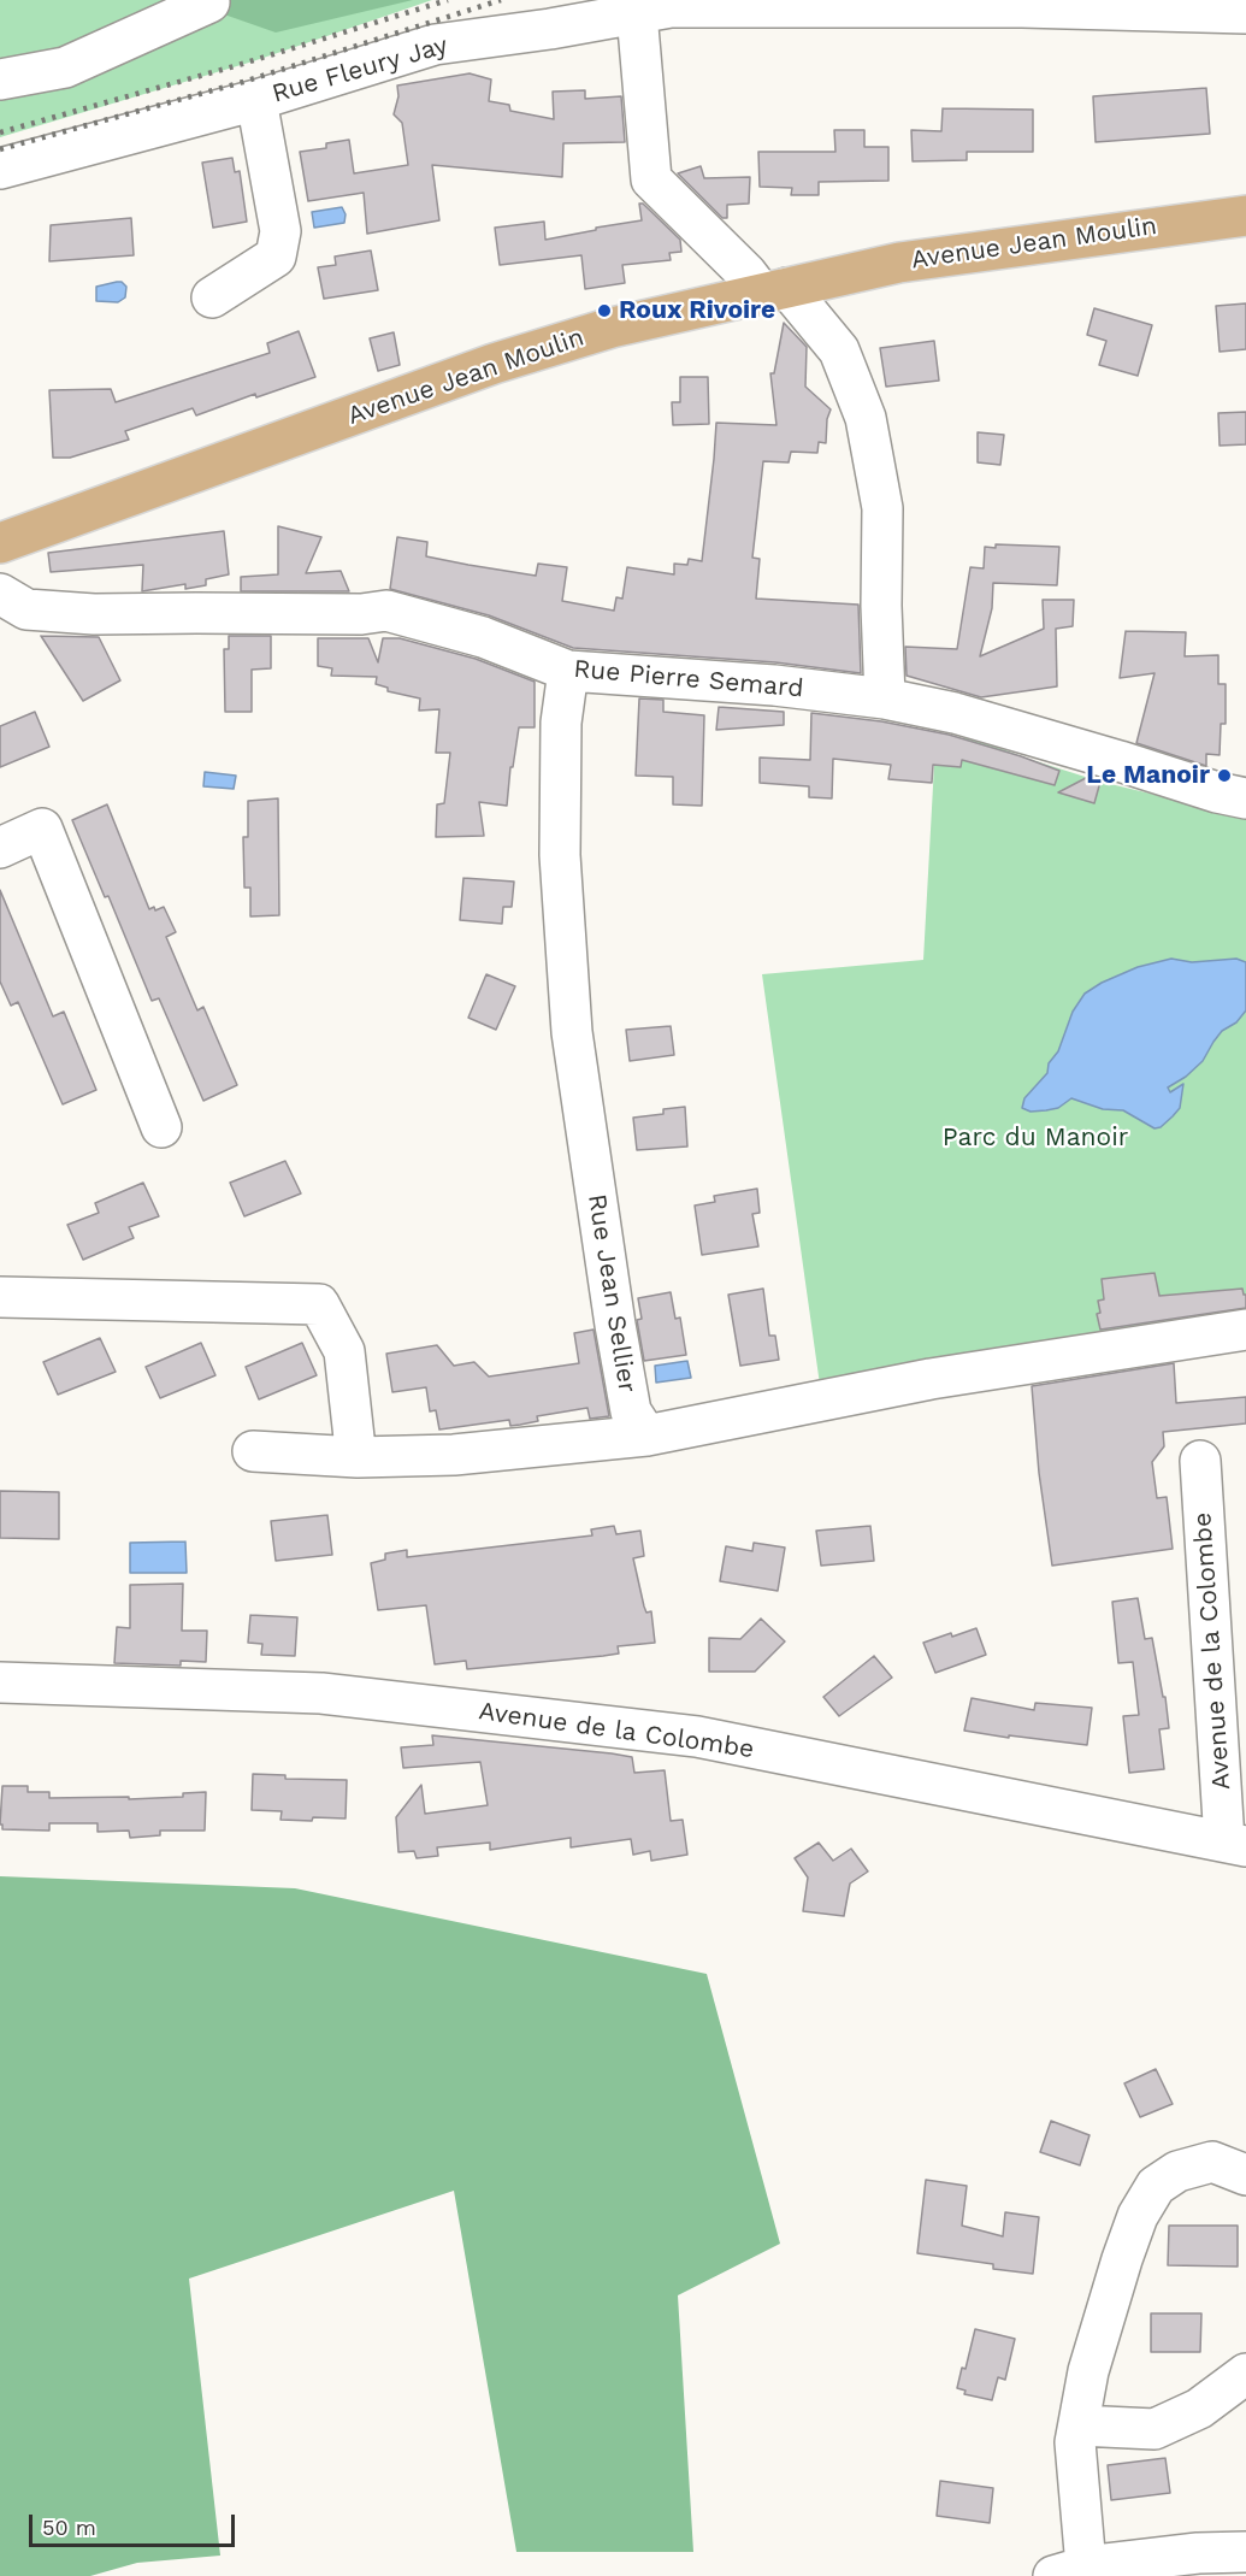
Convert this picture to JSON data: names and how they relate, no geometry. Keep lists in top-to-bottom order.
{
  "streets": {
    "main road": ["Avenue Jean Moulin"],
    "street": [
      "Rue Fleury Jay",
      "Rue Pierre Semard",
      "Rue Jean Sellier",
      "Avenue de la Colombe"
    ]
  },
  "crossings": [
    ["Rue Pierre Semard", "Rue Jean Sellier"]
  ],
  "parks": ["Parc du Manoir"],
  "places": ["Roux Rivoire", "Le Manoir"],
  "scale_bar": "50 m"
}
